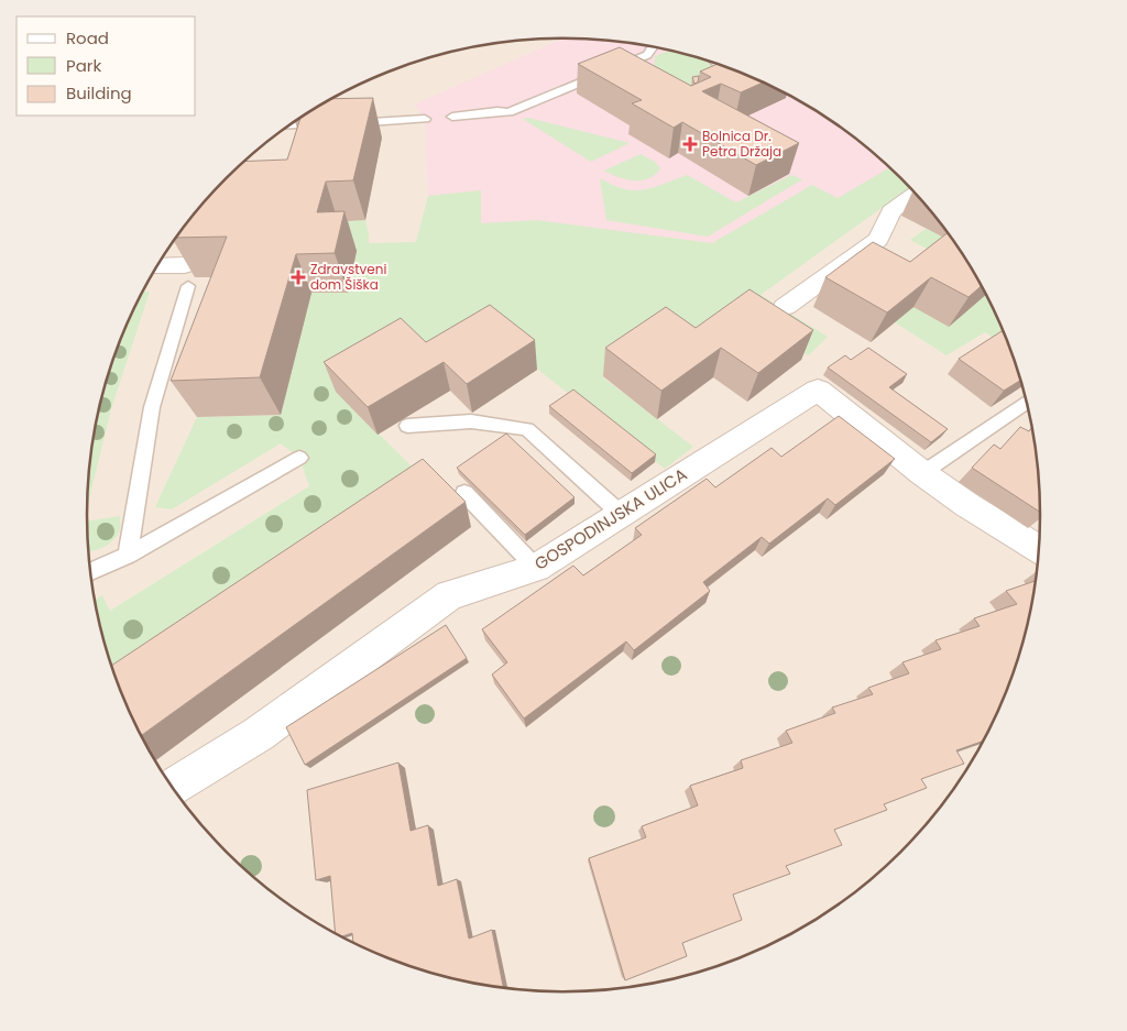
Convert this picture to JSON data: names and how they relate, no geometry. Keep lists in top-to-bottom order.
{
  "streets": {
    "street": ["GOSPODINJSKA ULICA"]
  },
  "places": {
    "health": ["Bolnica Dr. Petra Držaja", "Zdravstveni dom Šiška"]
  },
  "legend": ["Road", "Park", "Building"]
}
